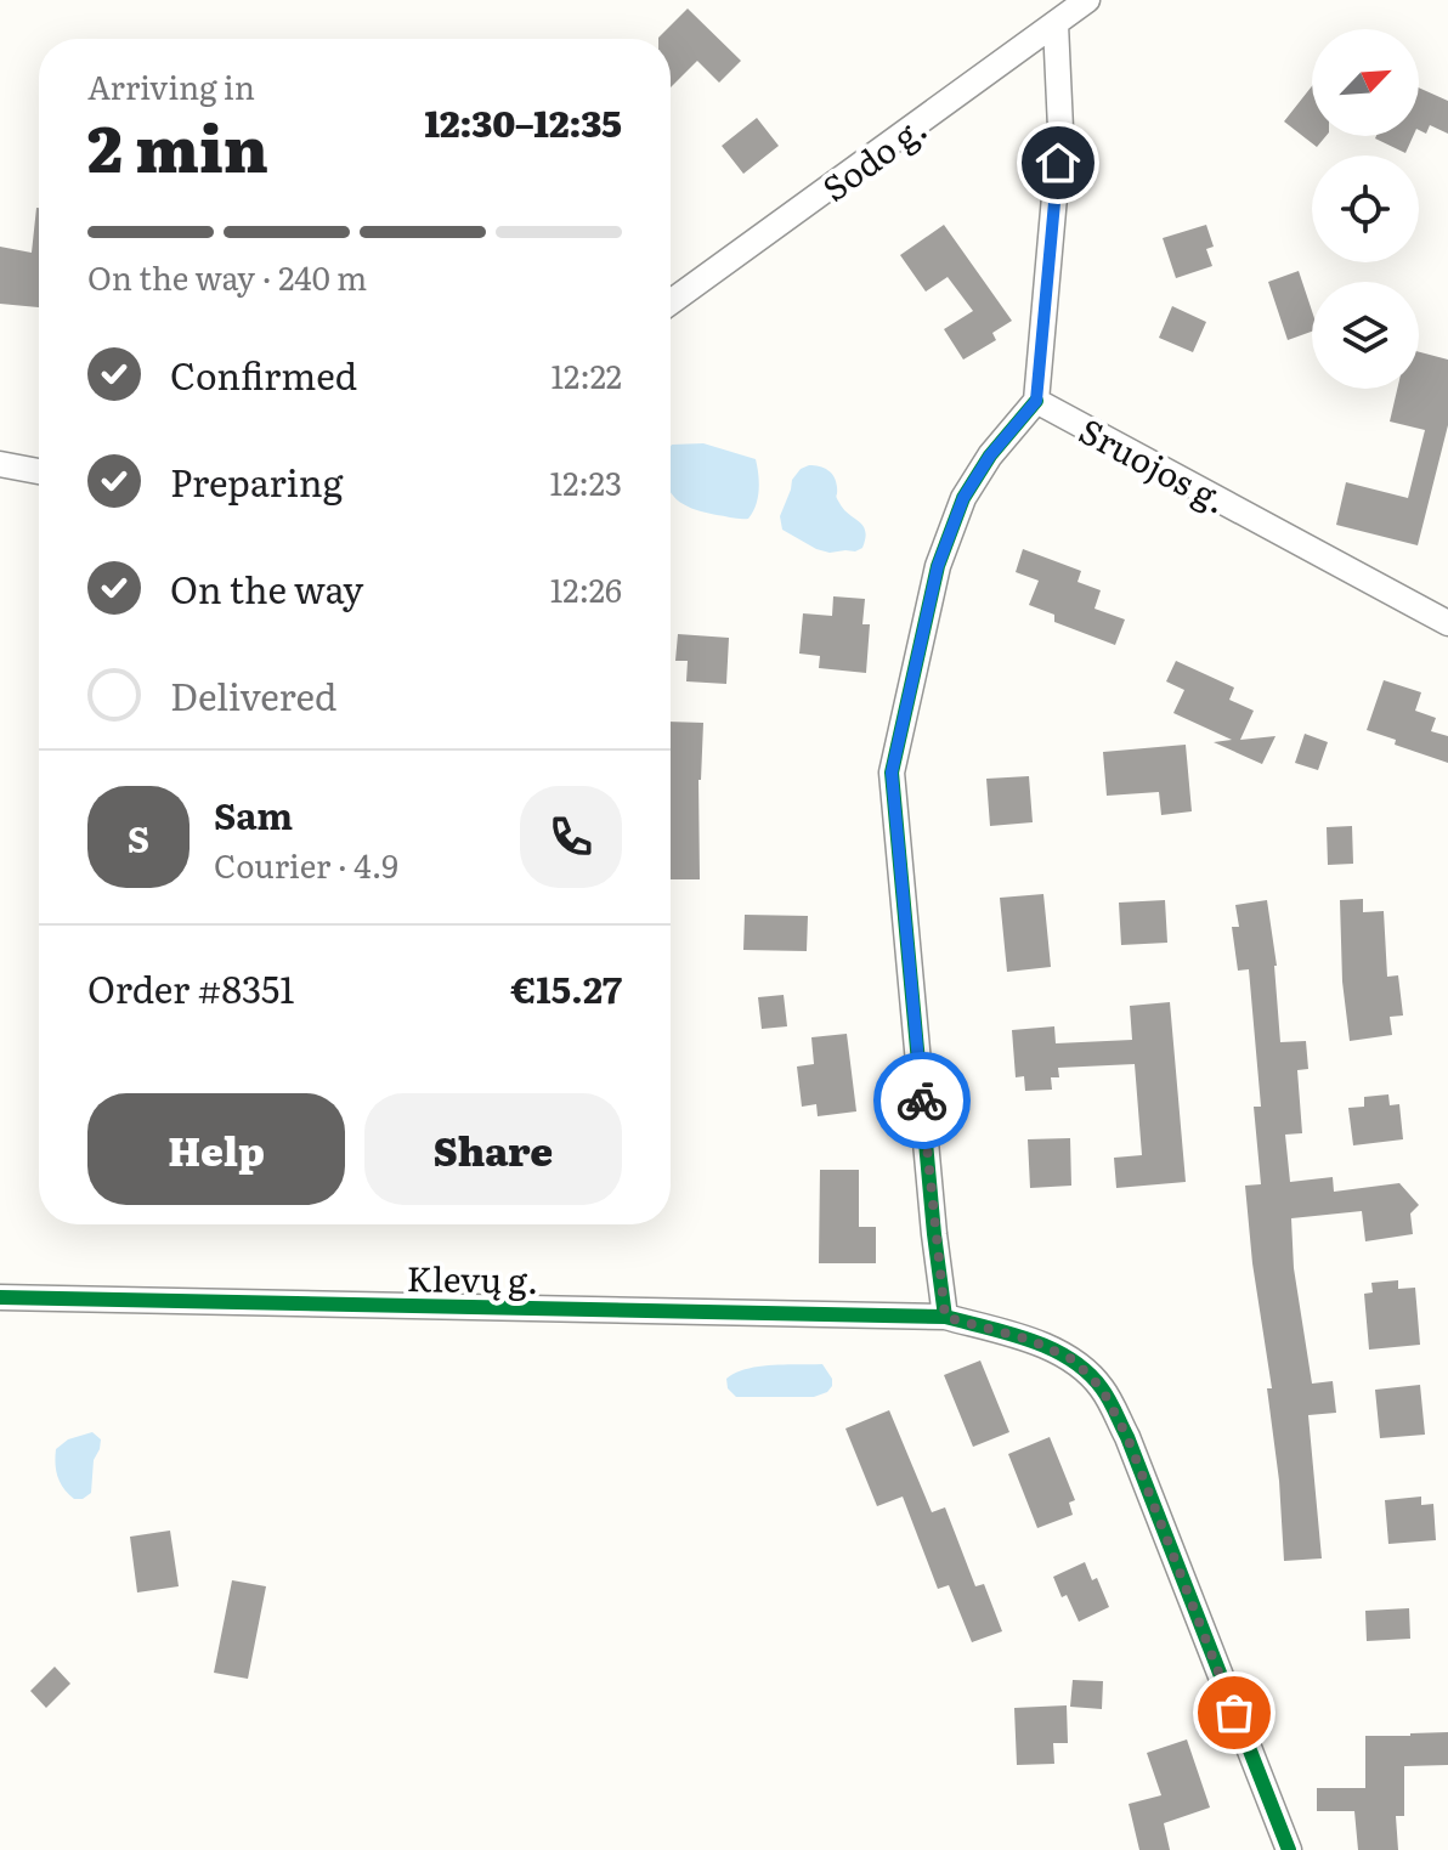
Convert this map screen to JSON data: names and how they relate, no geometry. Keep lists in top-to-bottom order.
{
  "streets": {
    "street": ["Sodo g.", "Sruojos g.", "Klevų g."]
  },
  "north": "top right",
  "page": {
    "heading": ["2 min", "Arriving in", "12:30–12:35"],
    "panel": [
      "Sam",
      "Courier · 4.9",
      "Order #8351",
      "€15.27"
    ],
    "bar": "On the way · 240 m",
    "list": [
      ["Confirmed", "12:22"],
      ["Preparing", "12:23"],
      ["On the way", "12:26"],
      "Delivered"
    ],
    "round": "S",
    "buttons": ["Help", "Share"]
  }
}
